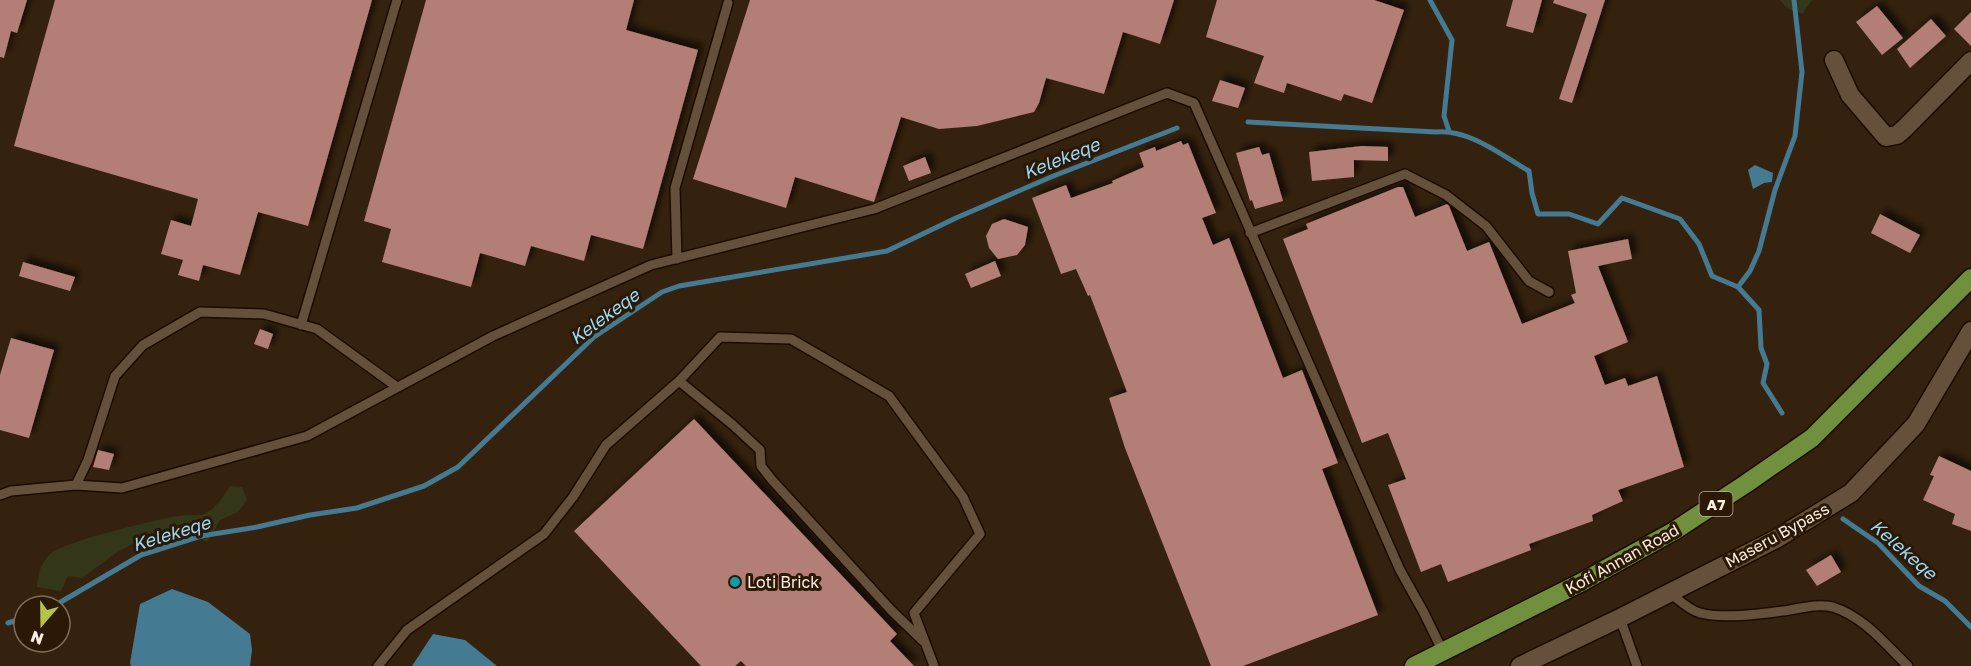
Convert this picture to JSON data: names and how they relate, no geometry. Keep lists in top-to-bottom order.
{
  "streets": {
    "main road": ["A7", "Kofi Annan Road"],
    "street": ["Maseru Bypass"]
  },
  "water": ["Kelekeqe"],
  "places": ["Loti Brick"],
  "north": "bottom"
}
